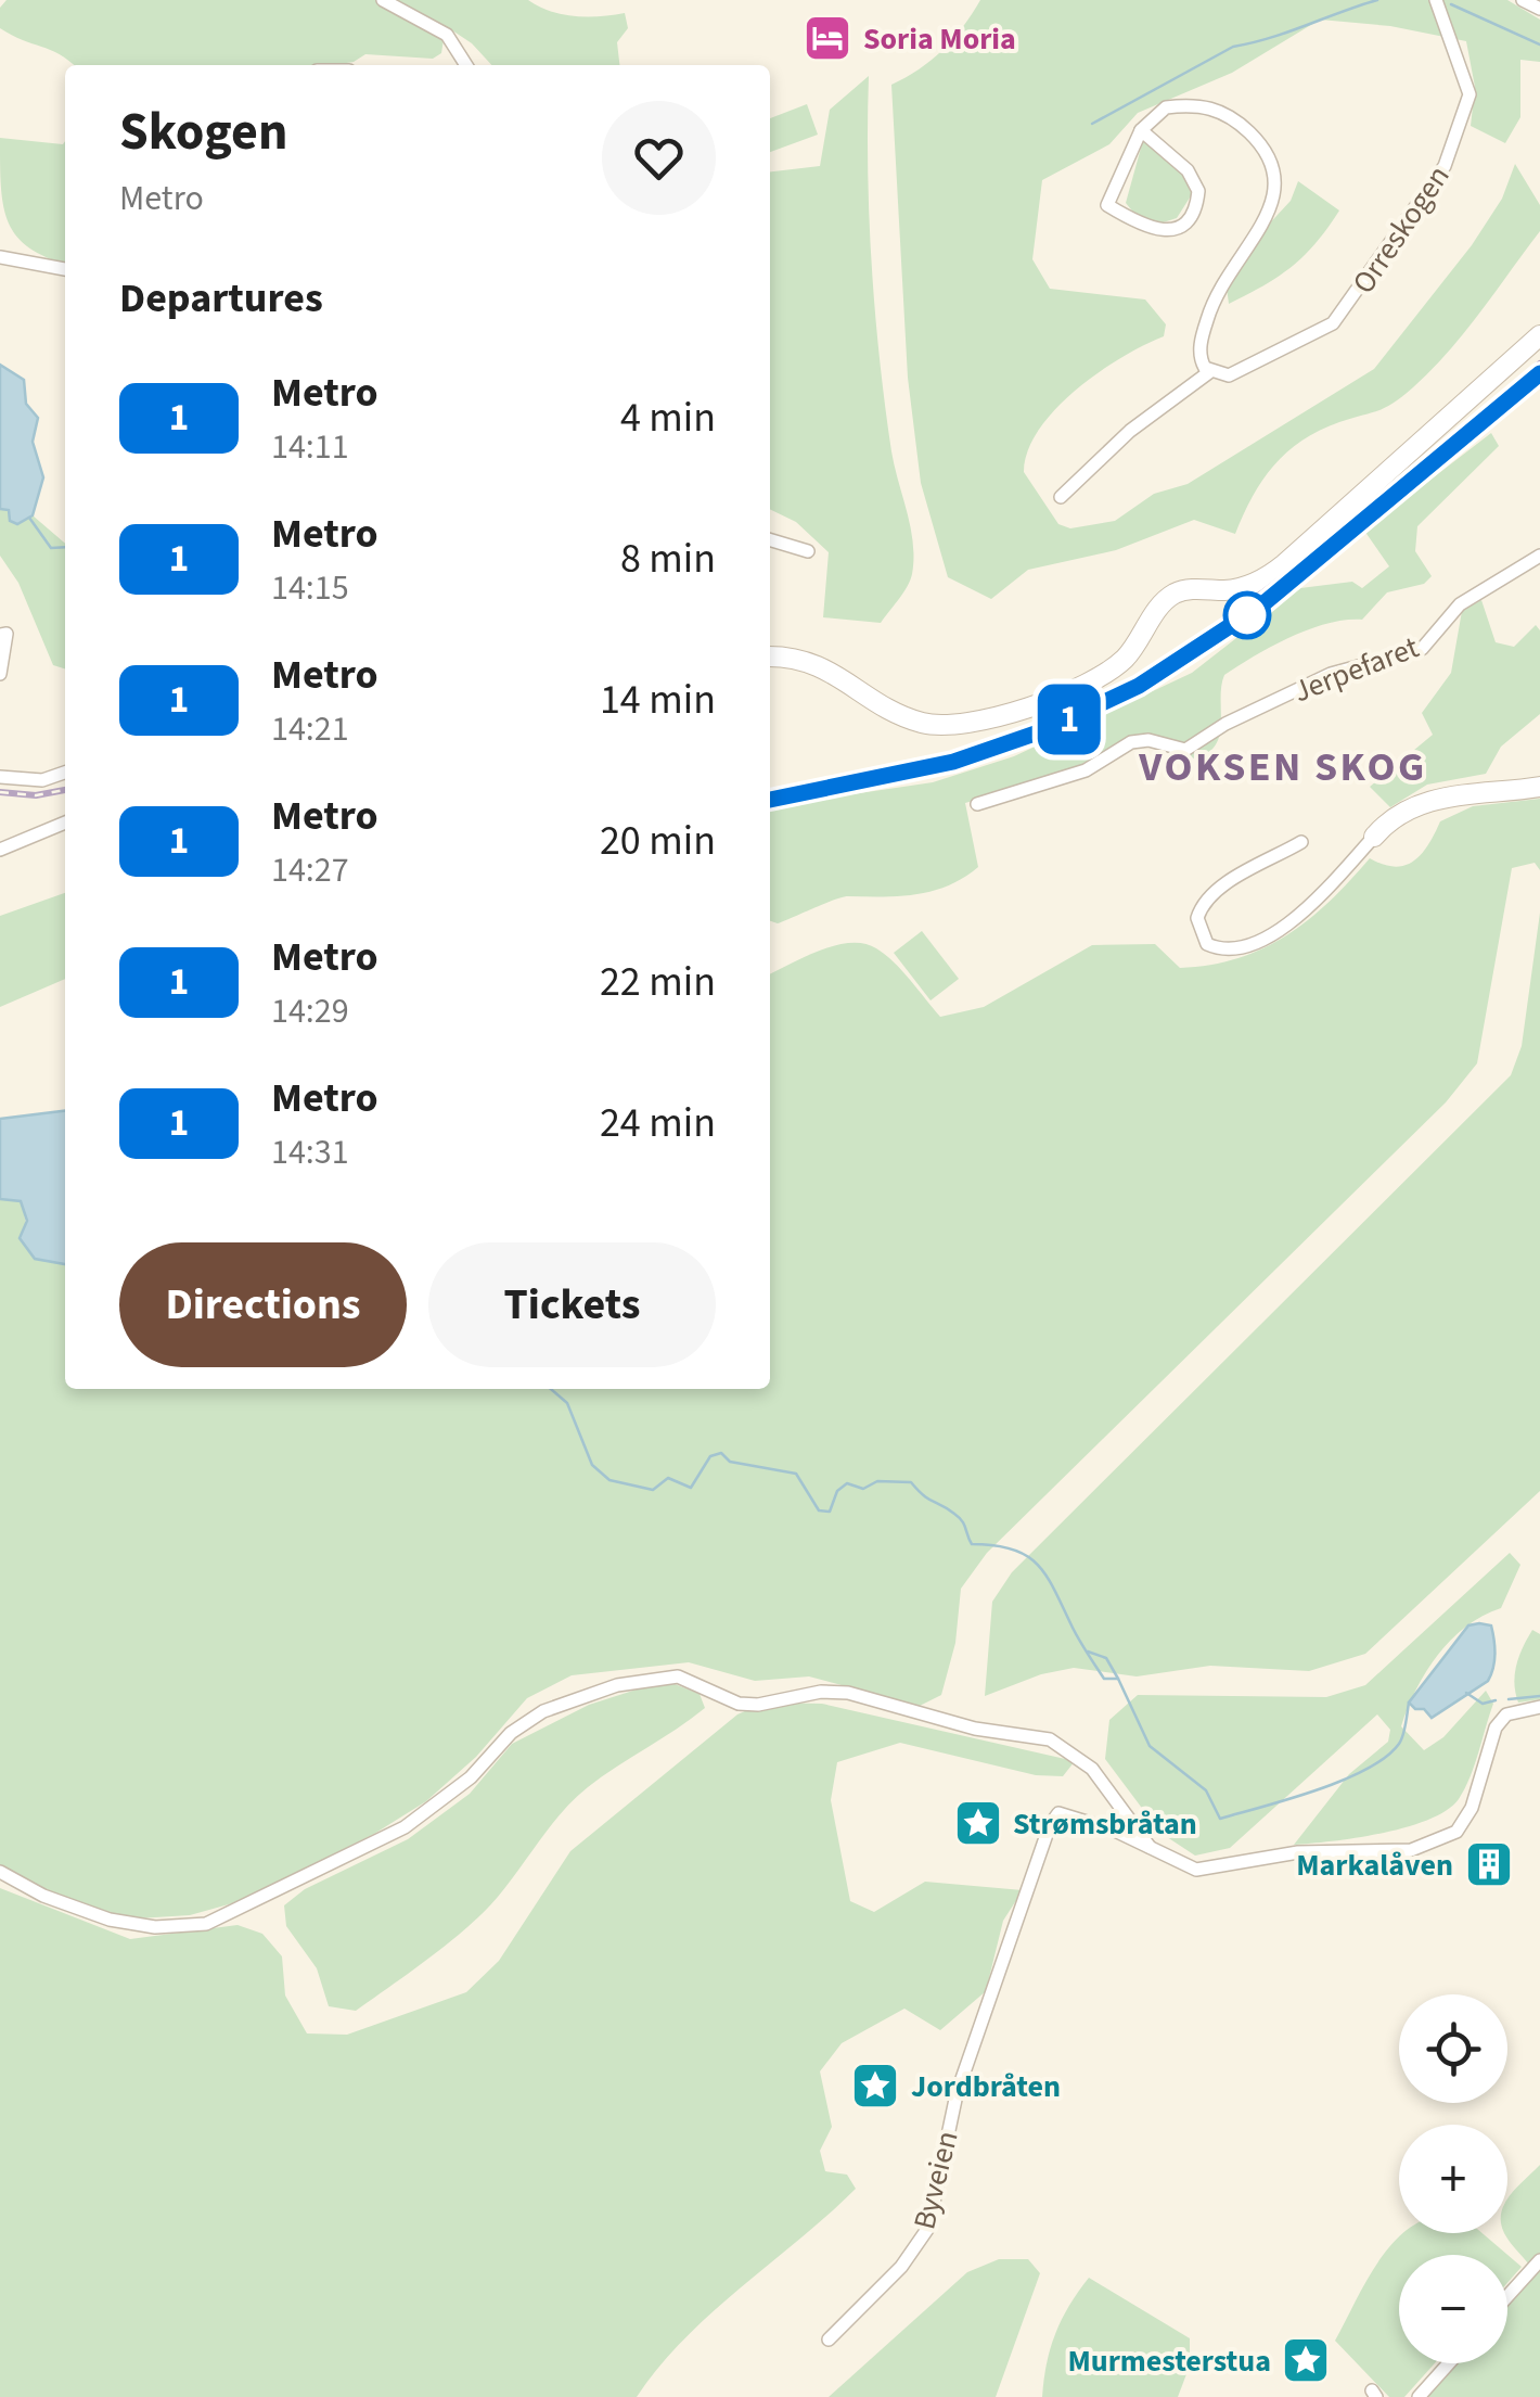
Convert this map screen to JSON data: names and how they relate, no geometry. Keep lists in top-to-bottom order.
{
  "streets": {
    "street": ["Orreskogen", "Jerpefaret", "Byveien"]
  },
  "districts": ["VOKSEN SKOG"],
  "places": {
    "hotel": ["Soria Moria"],
    "place": ["Strømsbråtan", "Jordbråten", "Murmesterstua"],
    "building": ["Markalåven"]
  },
  "lines": ["metro line 1"],
  "page": {
    "on_map": "1",
    "heading": [
      ["Skogen", "Metro"],
      "Departures"
    ],
    "list": [
      {
        "mark": "1",
        "name": "Metro",
        "note": "14:11",
        "value": "4 min"
      },
      {
        "mark": "1",
        "name": "Metro",
        "note": "14:15",
        "value": "8 min"
      },
      {
        "mark": "1",
        "name": "Metro",
        "note": "14:21",
        "value": "14 min"
      },
      {
        "mark": "1",
        "name": "Metro",
        "note": "14:27",
        "value": "20 min"
      },
      {
        "mark": "1",
        "name": "Metro",
        "note": "14:29",
        "value": "22 min"
      },
      {
        "mark": "1",
        "name": "Metro",
        "note": "14:31",
        "value": "24 min"
      }
    ],
    "buttons": ["Directions", "Tickets"],
    "map_buttons": ["+", "−"]
  }
}
